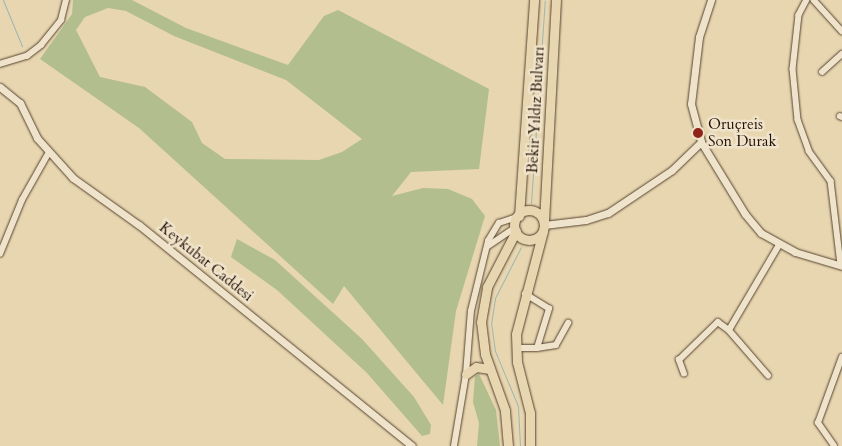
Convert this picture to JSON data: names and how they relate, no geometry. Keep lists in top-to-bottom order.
{
  "streets": {
    "main road": ["Bekir Yıldız Bulvarı"],
    "street": ["Keykubat Caddesi"]
  },
  "places": ["Oruçreis Son Durak"]
}
